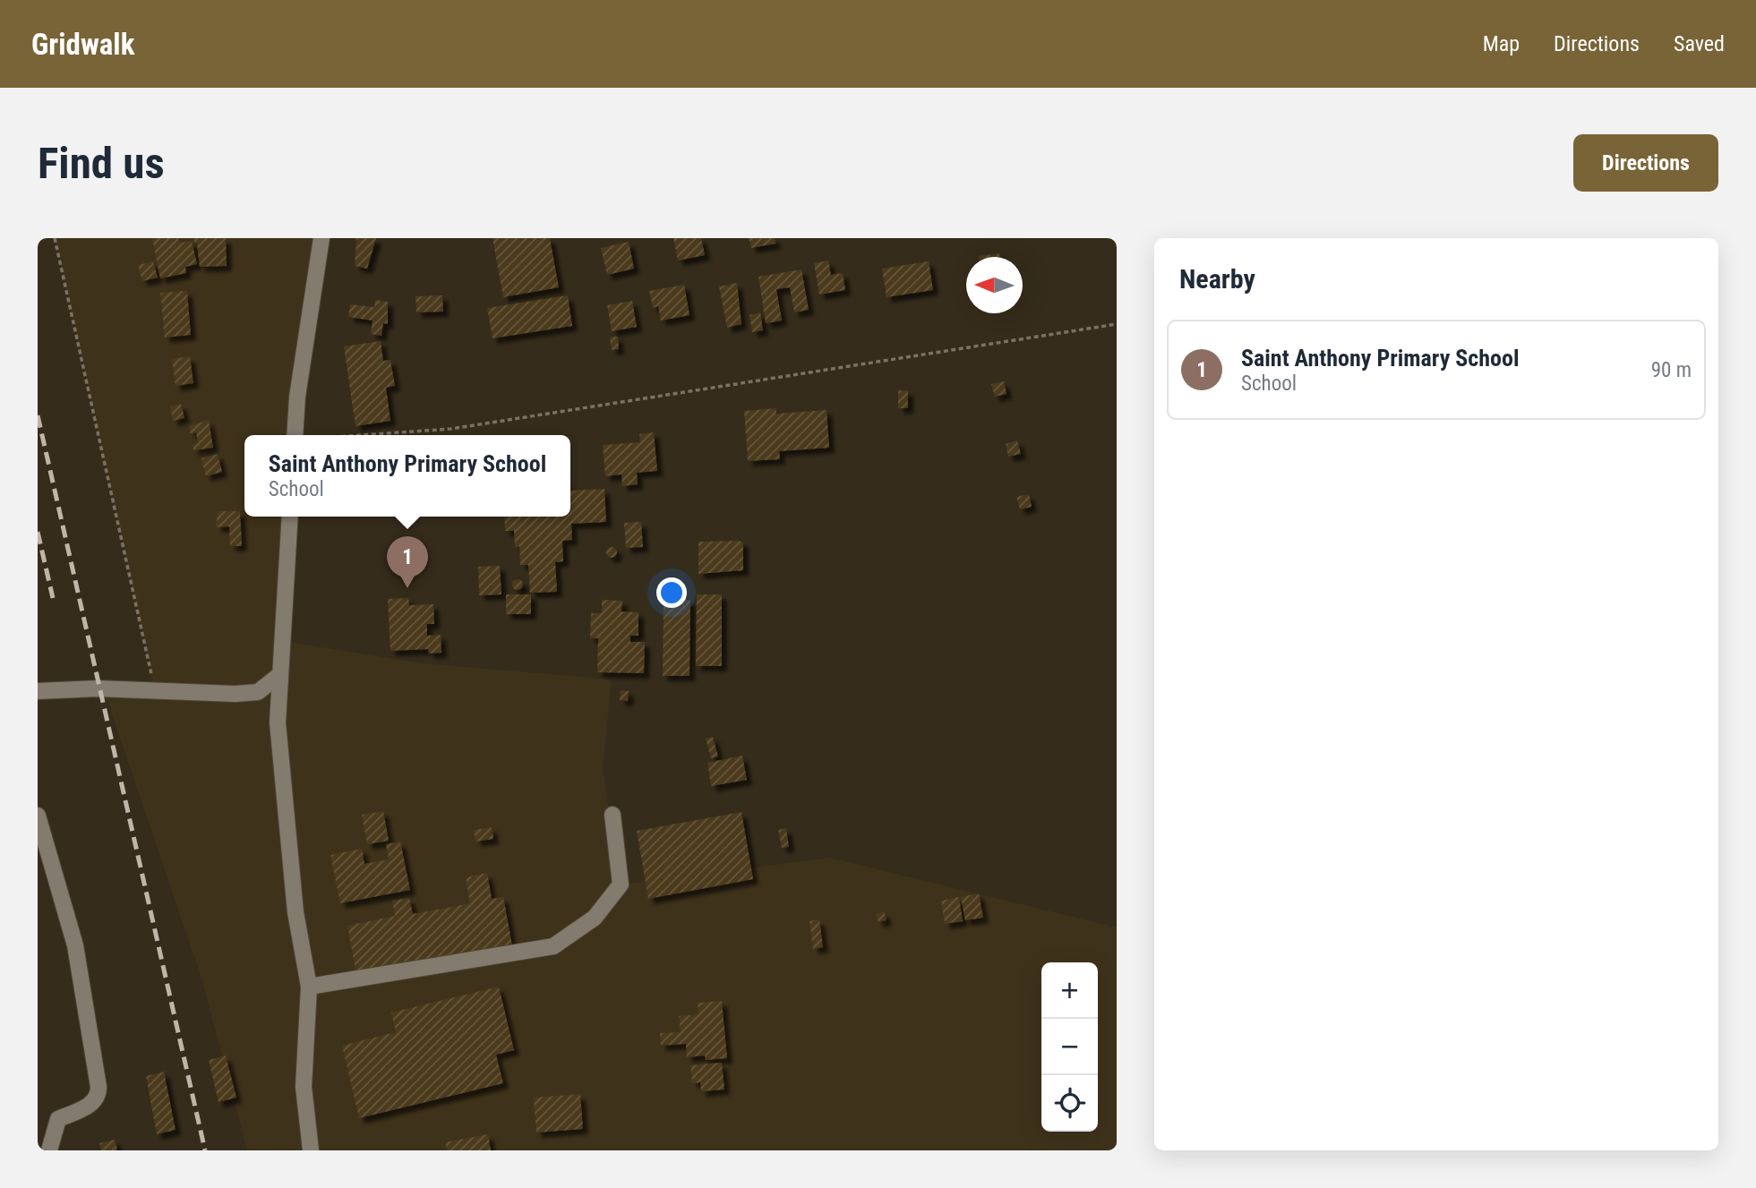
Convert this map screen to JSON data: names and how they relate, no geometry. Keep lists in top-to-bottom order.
{
  "north": "left",
  "page": {
    "header": "Gridwalk",
    "nav": ["Map", "Directions", "Saved"],
    "buttons": "Directions",
    "title": "Find us",
    "heading": "Nearby",
    "list": [
      {
        "mark": "1",
        "name": "Saint Anthony Primary School",
        "note": "School",
        "value": "90 m"
      }
    ],
    "popup": ["Saint Anthony Primary School", "School"],
    "pins": "1",
    "map_buttons": ["+", "−"]
  }
}
